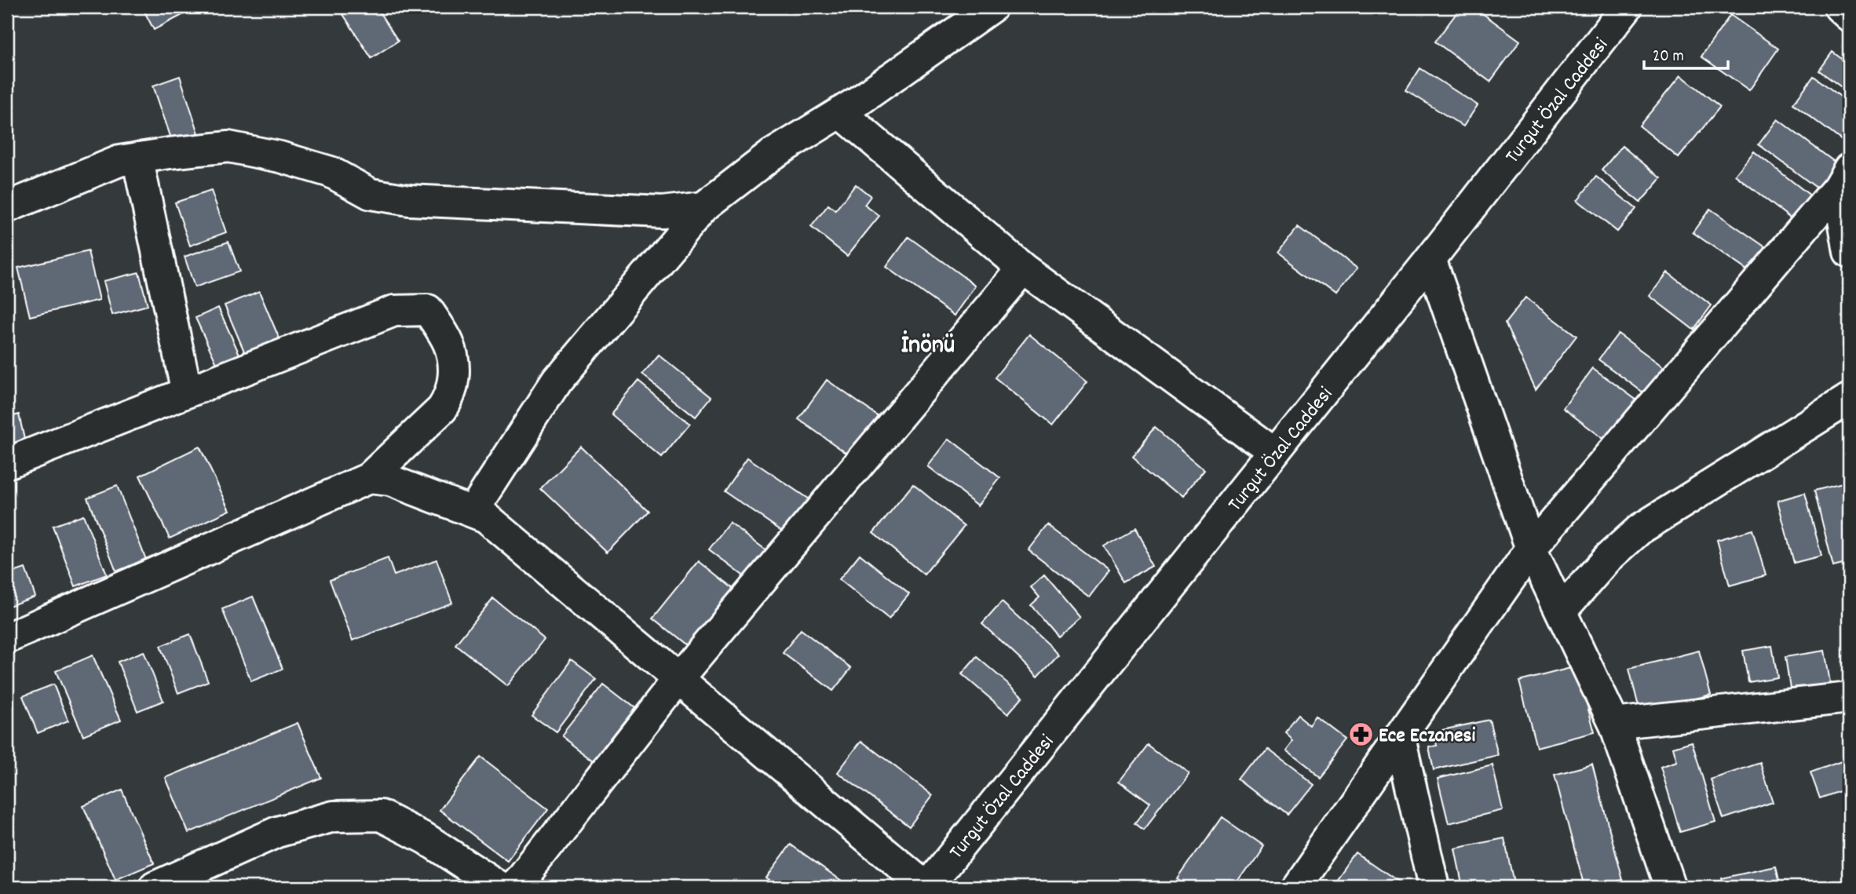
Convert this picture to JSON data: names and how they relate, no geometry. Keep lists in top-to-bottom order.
{
  "streets": {
    "street": ["Turgut Özal Caddesi"]
  },
  "districts": ["İnönü"],
  "places": {
    "pharmacy": ["Ece Eczanesi"]
  },
  "scale_bar": "20 m"
}
